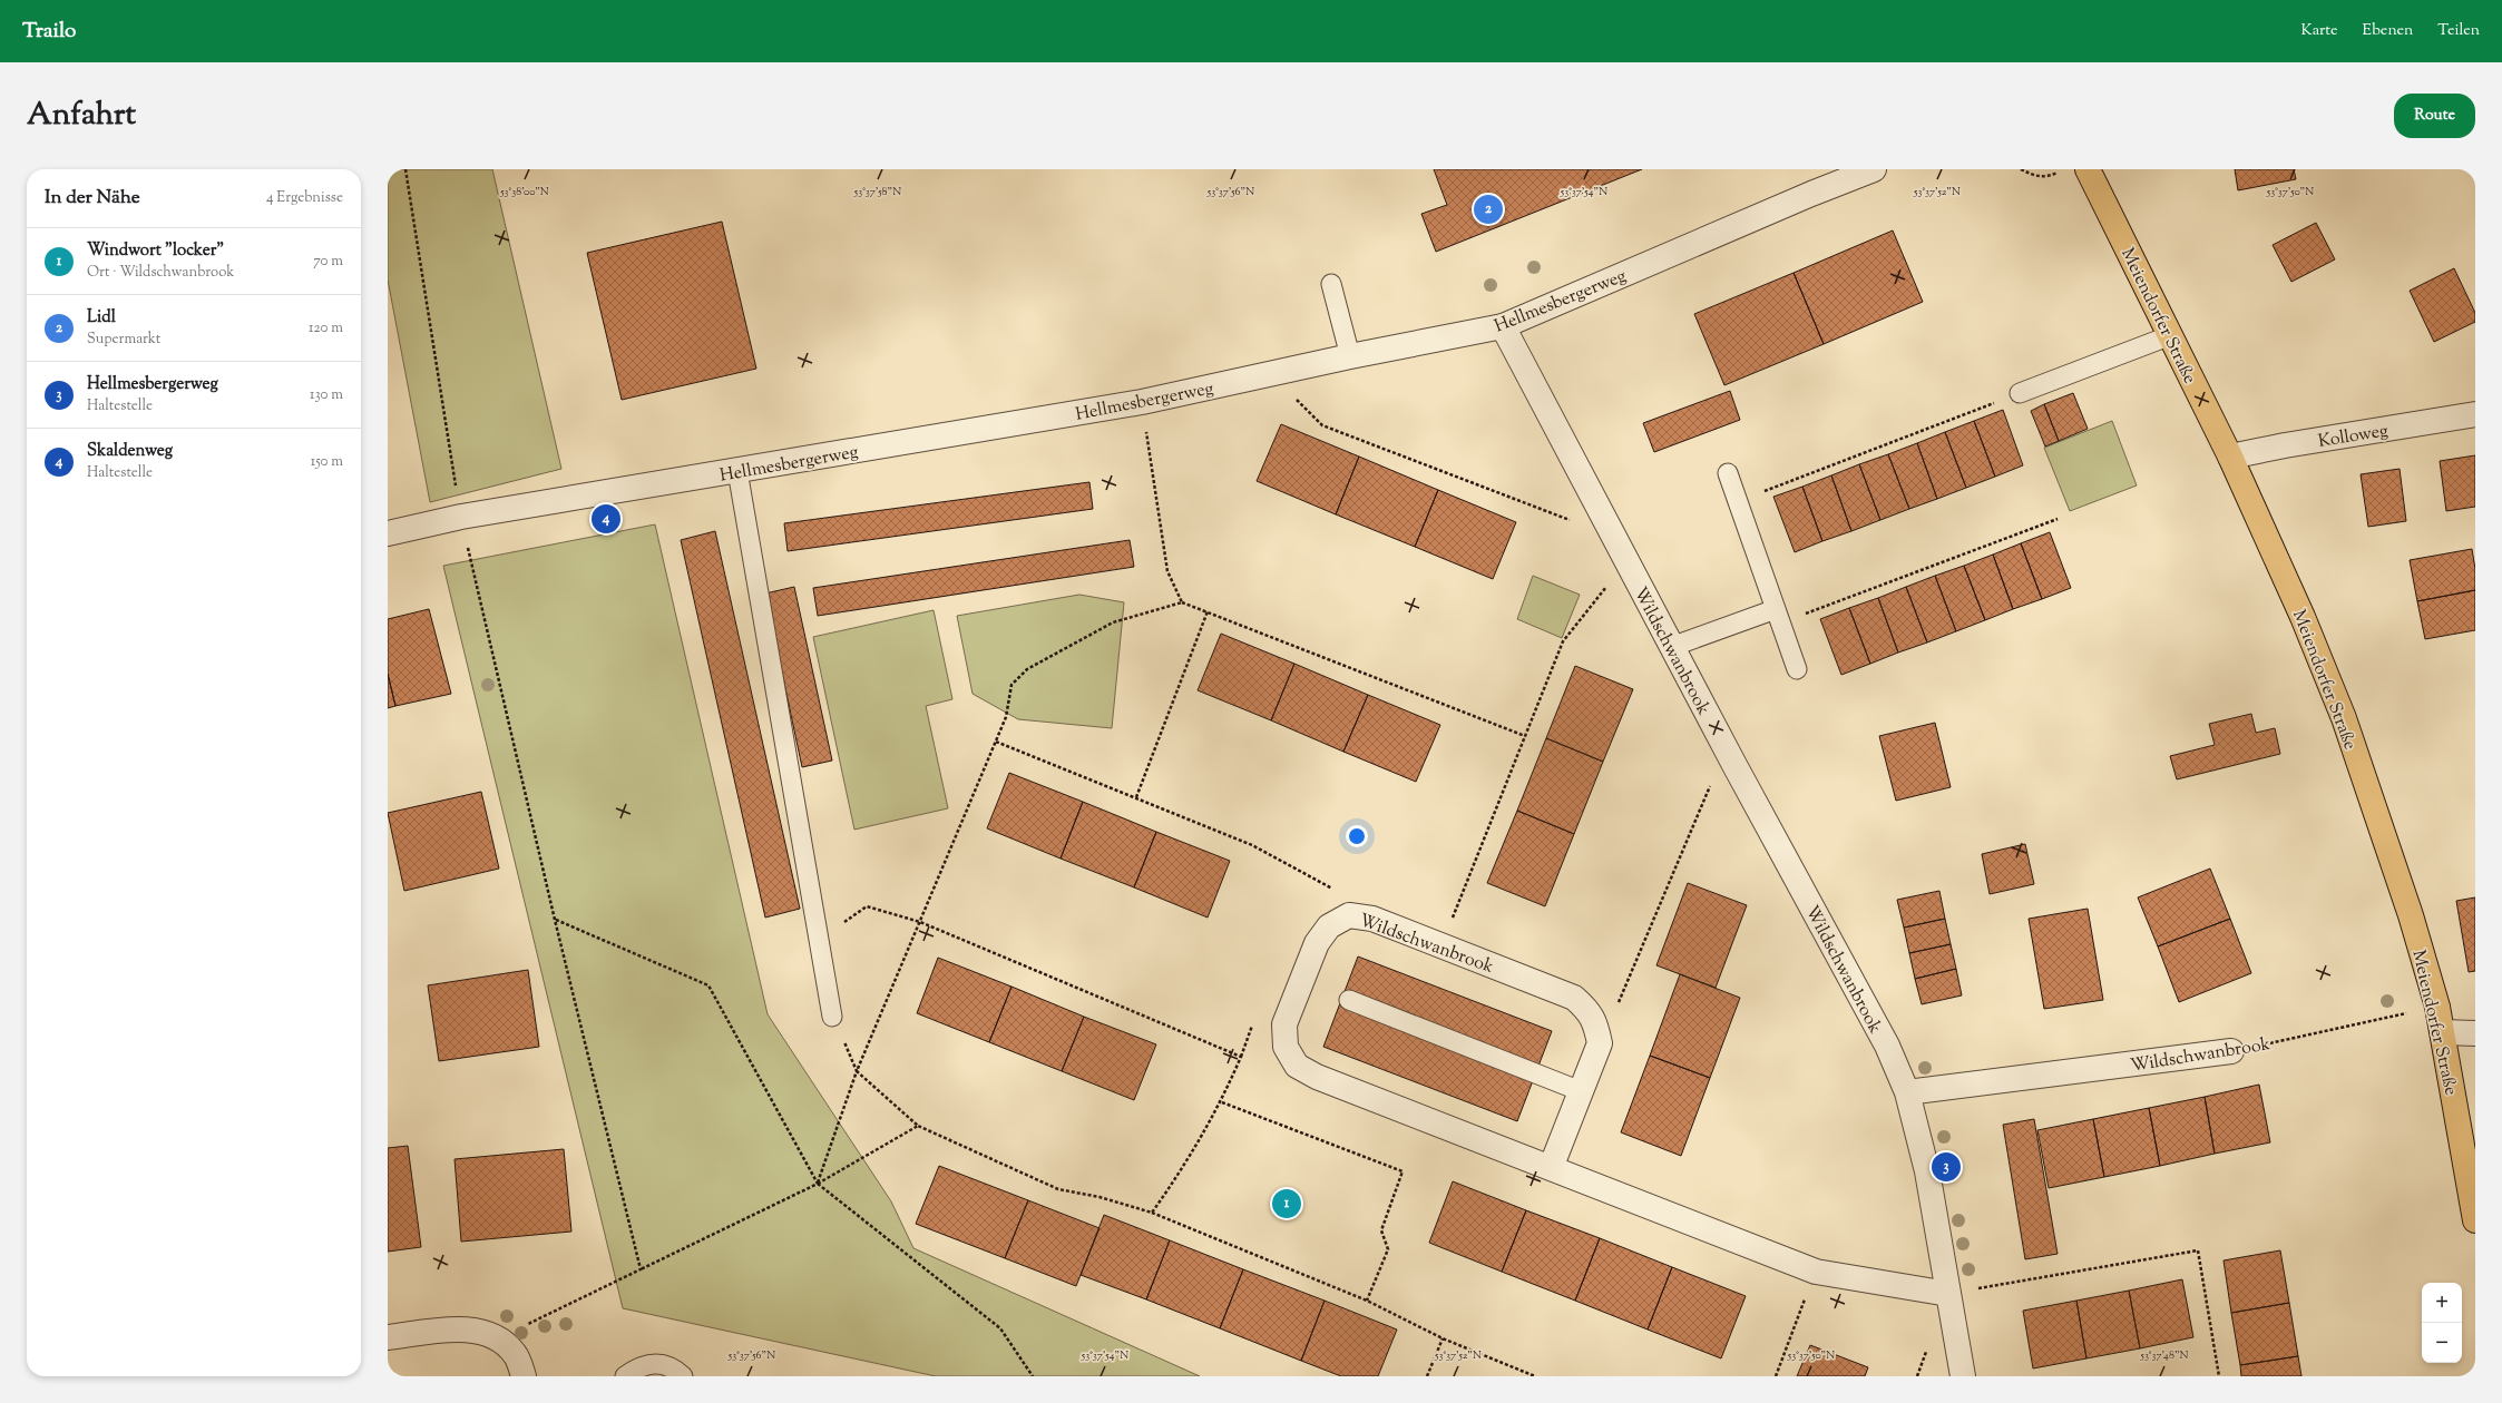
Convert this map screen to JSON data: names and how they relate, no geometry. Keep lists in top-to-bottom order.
{
  "streets": {
    "main road": ["Meiendorfer Straße"],
    "street": ["Hellmesbergerweg", "Kolloweg", "Wildschwanbrook"]
  },
  "crossings": [
    ["Hellmesbergerweg", "Wildschwanbrook"],
    ["Meiendorfer Straße", "Kolloweg"],
    ["Meiendorfer Straße", "Wildschwanbrook"]
  ],
  "page": {
    "header": "Trailo",
    "nav": ["Karte", "Ebenen", "Teilen"],
    "title": "Anfahrt",
    "buttons": "Route",
    "heading": ["In der Nähe", "4 Ergebnisse"],
    "pins": [
      "2",
      "4",
      "3",
      "1"
    ],
    "list": [
      {
        "mark": "1",
        "name": "Windwort \"locker\"",
        "note": "Ort · Wildschwanbrook",
        "value": "70 m"
      },
      {
        "mark": "2",
        "name": "Lidl",
        "note": "Supermarkt",
        "value": "120 m"
      },
      {
        "mark": "3",
        "name": "Hellmesbergerweg",
        "note": "Haltestelle",
        "value": "130 m"
      },
      {
        "mark": "4",
        "name": "Skaldenweg",
        "note": "Haltestelle",
        "value": "150 m"
      }
    ],
    "map_buttons": ["+", "−"]
  },
  "coordinates": [
    "53°38'00\"N",
    "53°37'58\"N",
    "53°37'56\"N",
    "53°37'54\"N",
    "53°37'52\"N",
    "53°37'50\"N",
    "53°37'48\"N"
  ]
}
